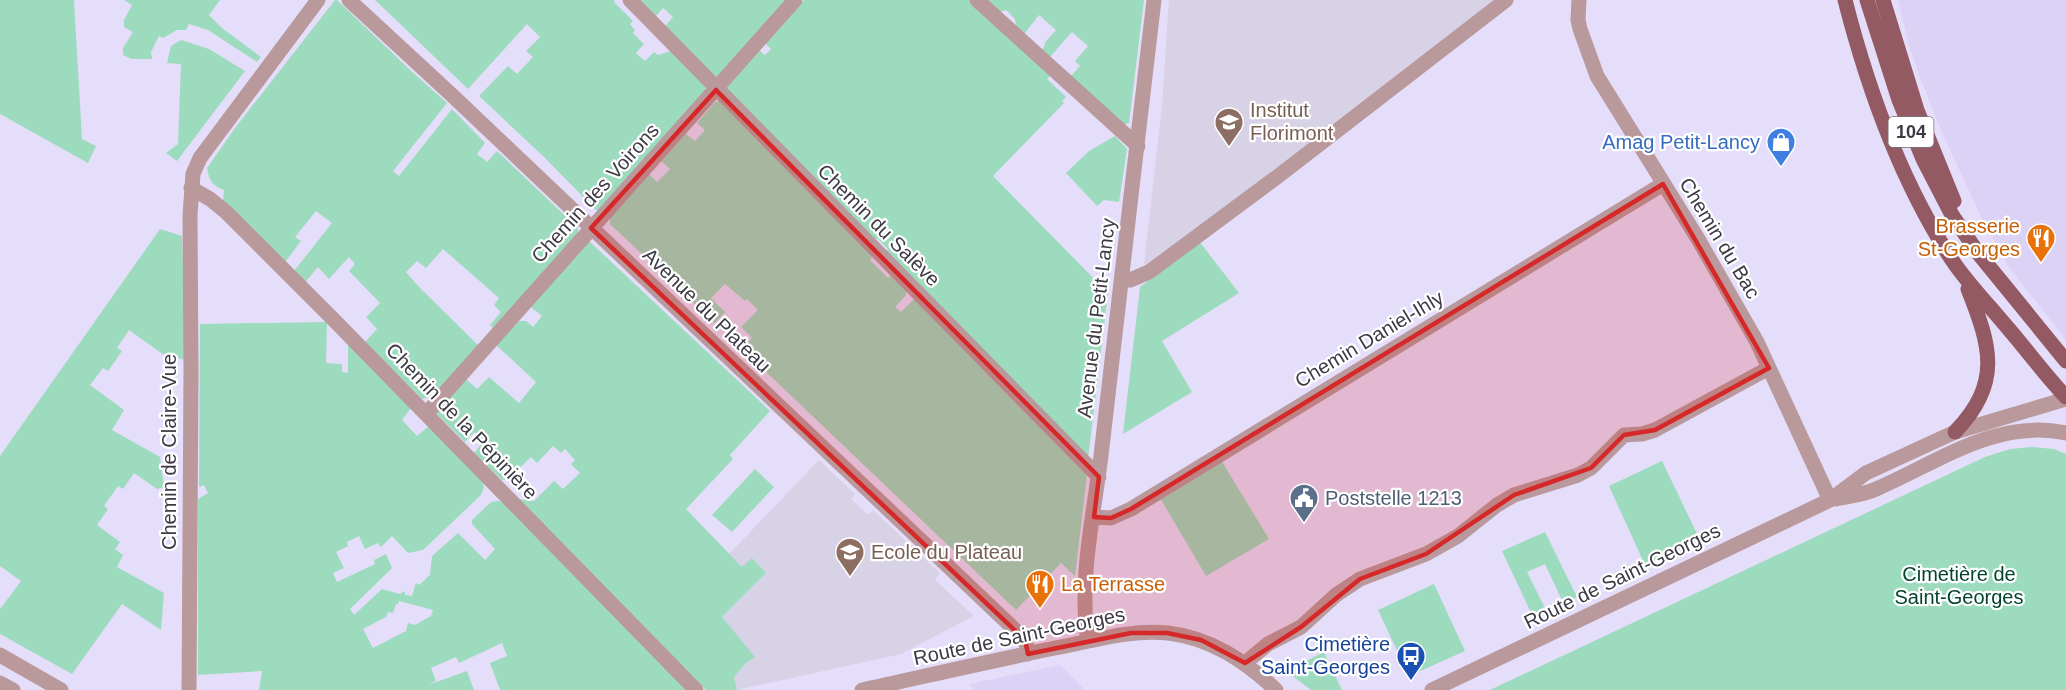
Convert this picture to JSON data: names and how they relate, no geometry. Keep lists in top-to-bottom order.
{
  "streets": {
    "main road": ["104"],
    "street": [
      "Chemin des Voirons",
      "Chemin du Salève",
      "Chemin du Bac",
      "Avenue du Plateau",
      "Avenue du Petit-Lancy",
      "Chemin Daniel-Ihly",
      "Chemin de la Pépinière",
      "Chemin de Claire-Vue",
      "Route de Saint-Georges"
    ]
  },
  "crossings": [
    ["104", "Route de Saint-Georges"],
    ["Chemin des Voirons", "Chemin du Salève"],
    ["Chemin des Voirons", "Avenue du Plateau"],
    ["Chemin des Voirons", "Chemin de la Pépinière"],
    ["Chemin du Salève", "Avenue du Petit-Lancy"],
    ["Chemin du Bac", "Chemin Daniel-Ihly"],
    ["Chemin du Bac", "Route de Saint-Georges"],
    ["Avenue du Plateau", "Route de Saint-Georges"],
    ["Avenue du Petit-Lancy", "Chemin Daniel-Ihly"],
    ["Avenue du Petit-Lancy", "Route de Saint-Georges"],
    ["Chemin de la Pépinière", "Chemin de Claire-Vue"]
  ],
  "parks": ["Cimetière de Saint-Georges"],
  "places": {
    "school or university": ["Institut Florimont", "Ecole du Plateau"],
    "shop": ["Amag Petit-Lancy"],
    "restaurant": ["Brasserie St-Georges", "La Terrasse"],
    "public building": ["Poststelle 1213"],
    "bus stop": ["Cimetière Saint-Georges"]
  }
}
